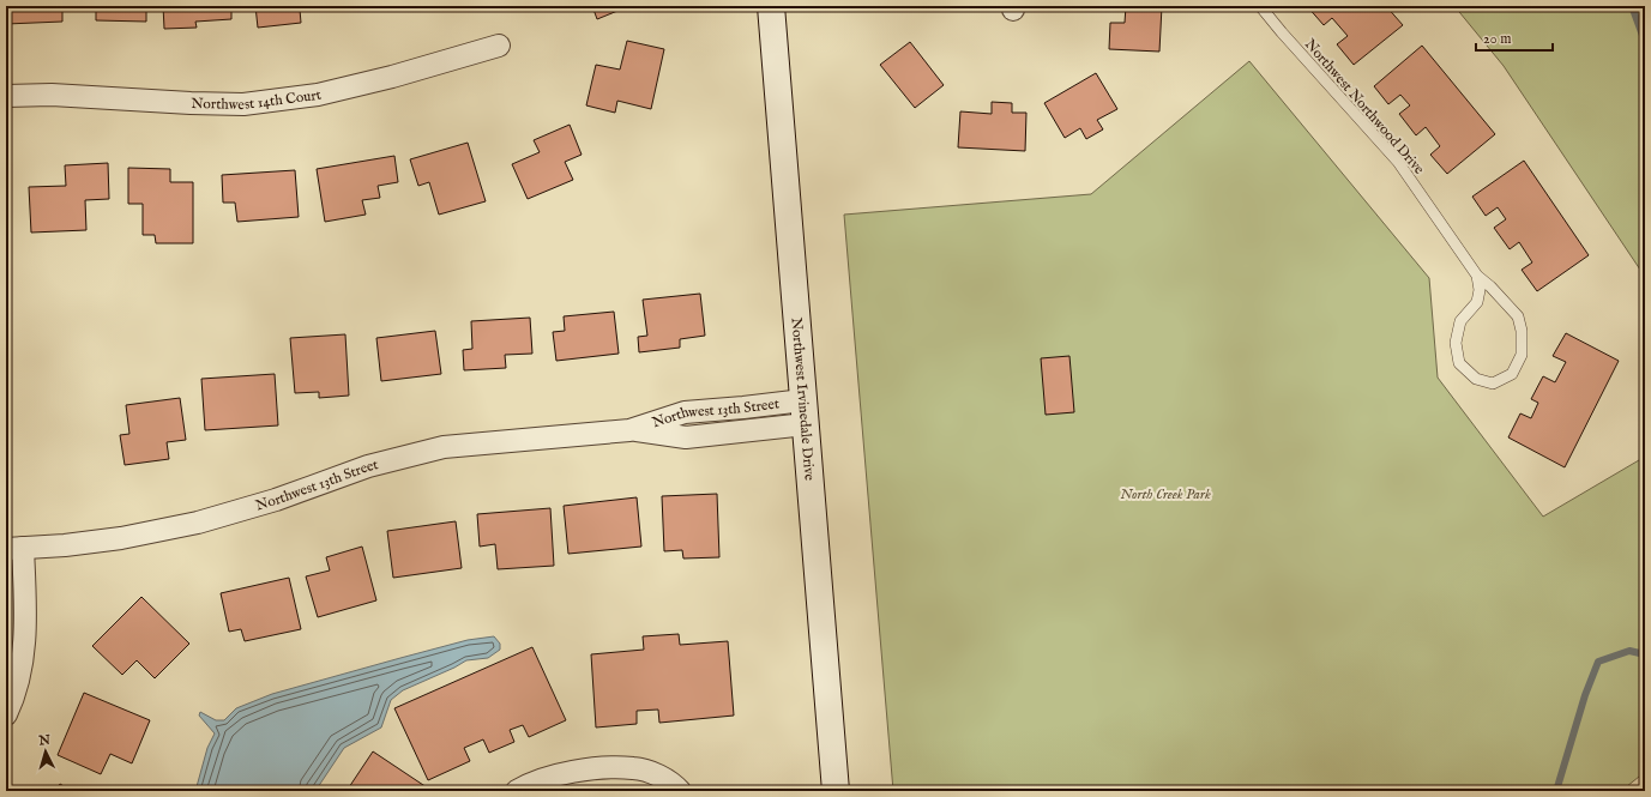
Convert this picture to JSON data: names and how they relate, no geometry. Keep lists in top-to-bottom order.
{
  "streets": {
    "main road": ["Northwest Irvinedale Drive"],
    "street": ["Northwest 14th Court", "Northwest 13th Street"],
    "lane": ["Northwest Northwood Drive"]
  },
  "crossings": [
    ["Northwest Irvinedale Drive", "Northwest 13th Street"]
  ],
  "parks": ["North Creek Park"],
  "scale_bar": "20 m",
  "north": "top"
}
